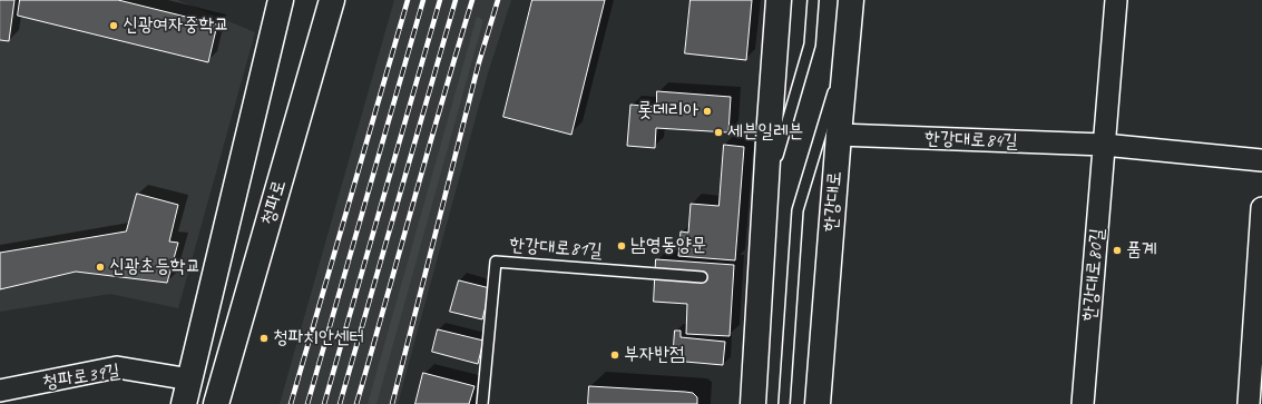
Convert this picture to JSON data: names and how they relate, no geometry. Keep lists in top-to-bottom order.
{
  "streets": {
    "main road": ["한강대로", "청파로"],
    "street": ["한강대로84길", "한강대로80길", "청파로39길"],
    "lane": ["한강대로81길"]
  },
  "crossings": [
    ["한강대로84길", "한강대로"],
    ["한강대로84길", "한강대로80길"]
  ],
  "places": [
    "신광여자중학교",
    "롯데리아",
    "세븐일레븐",
    "남영동양문",
    "품계",
    "신광초등학교",
    "청파치안센터",
    "부자반점"
  ]
}
